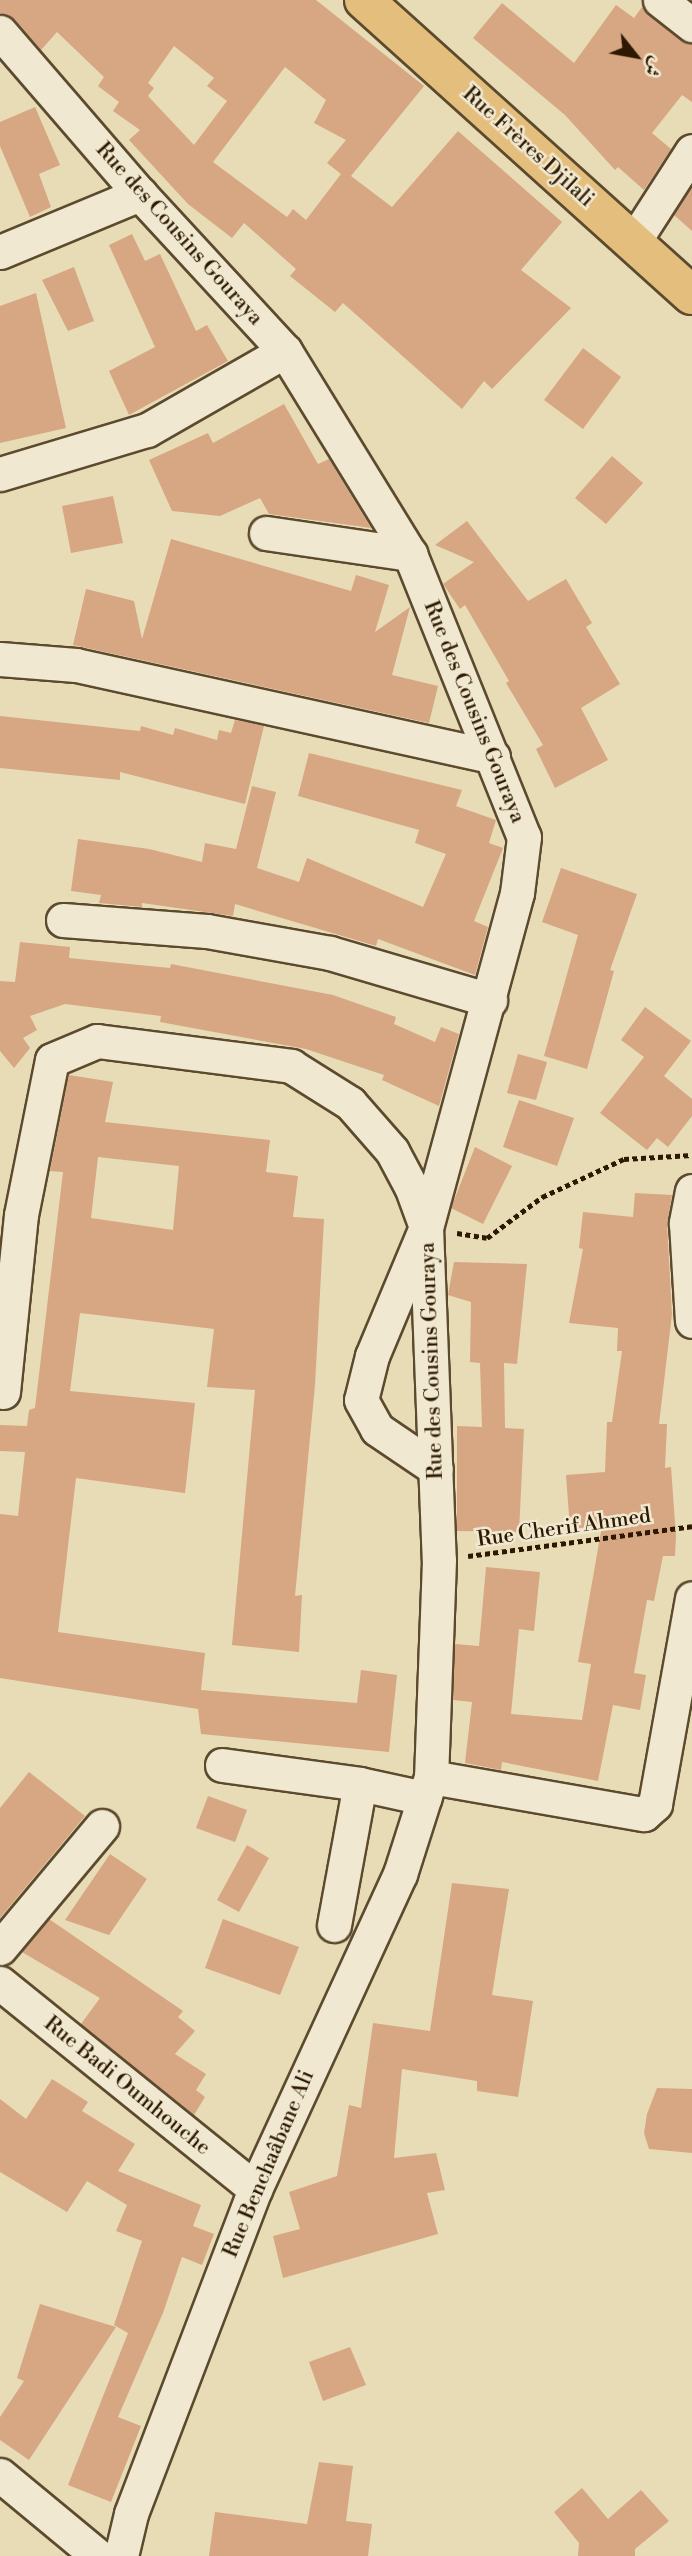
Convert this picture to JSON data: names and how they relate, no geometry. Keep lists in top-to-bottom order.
{
  "streets": {
    "main road": ["Rue Frères Djilali"],
    "street": ["Rue des Cousins Gouraya", "Rue Badi Oumhouche", "Rue Benchaâbane Ali"],
    "path": ["Rue Cherif Ahmed"]
  },
  "crossings": [
    ["Rue des Cousins Gouraya", "Rue Cherif Ahmed"],
    ["Rue des Cousins Gouraya", "Rue Benchaâbane Ali"],
    ["Rue Badi Oumhouche", "Rue Benchaâbane Ali"]
  ],
  "north": "bottom right"
}
